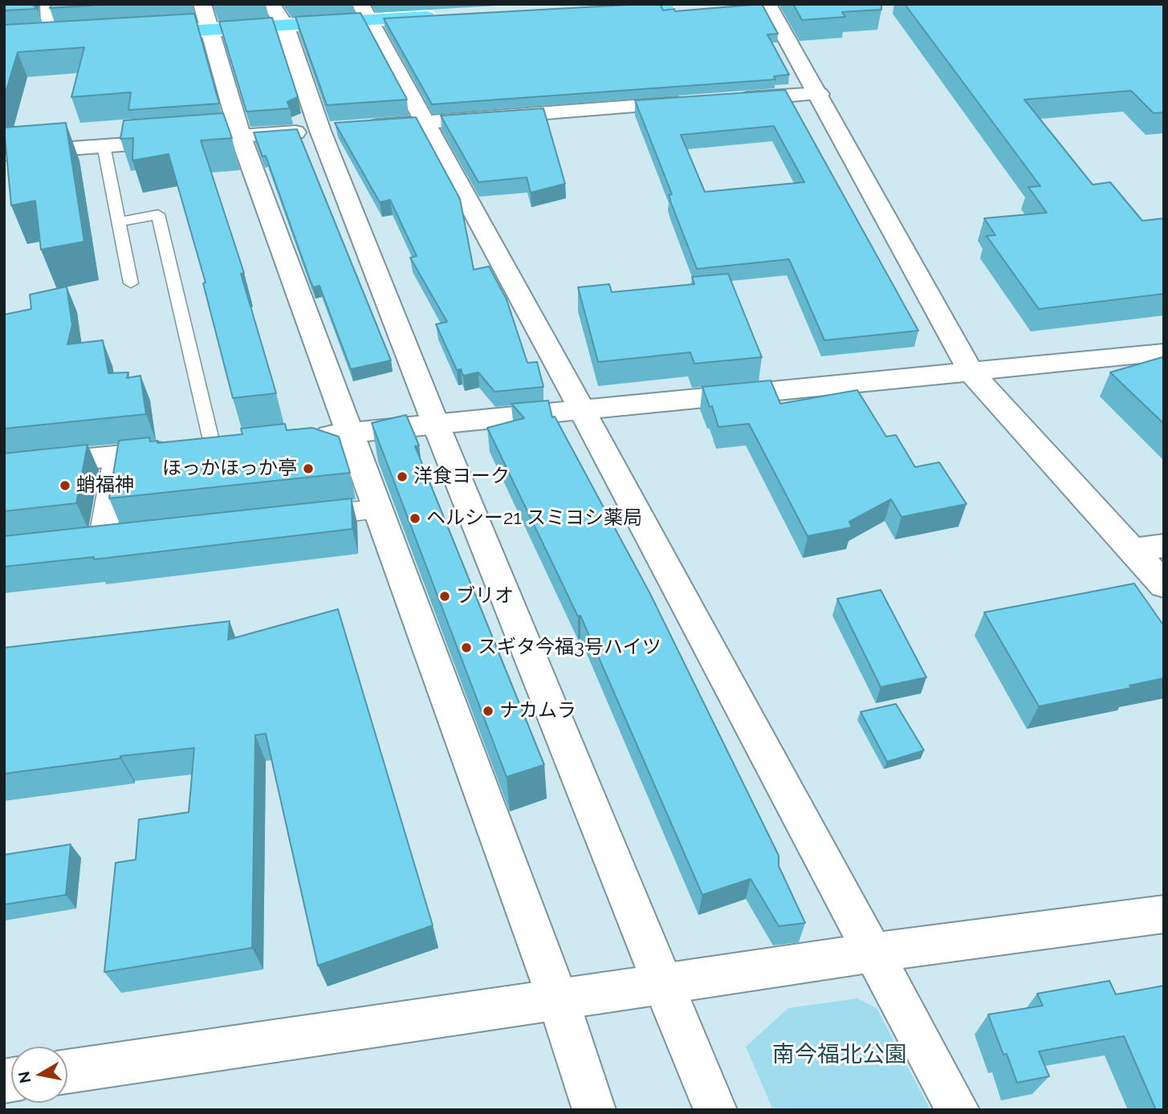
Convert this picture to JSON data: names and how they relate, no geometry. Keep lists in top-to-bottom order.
{
  "parks": ["南今福北公園"],
  "places": [
    "ほっかほっか亭",
    "洋食ヨーク",
    "蛸福神",
    "ヘルシー21 スミヨシ薬局",
    "ブリオ",
    "スギタ今福3号ハイツ",
    "ナカムラ"
  ],
  "north": "left"
}
